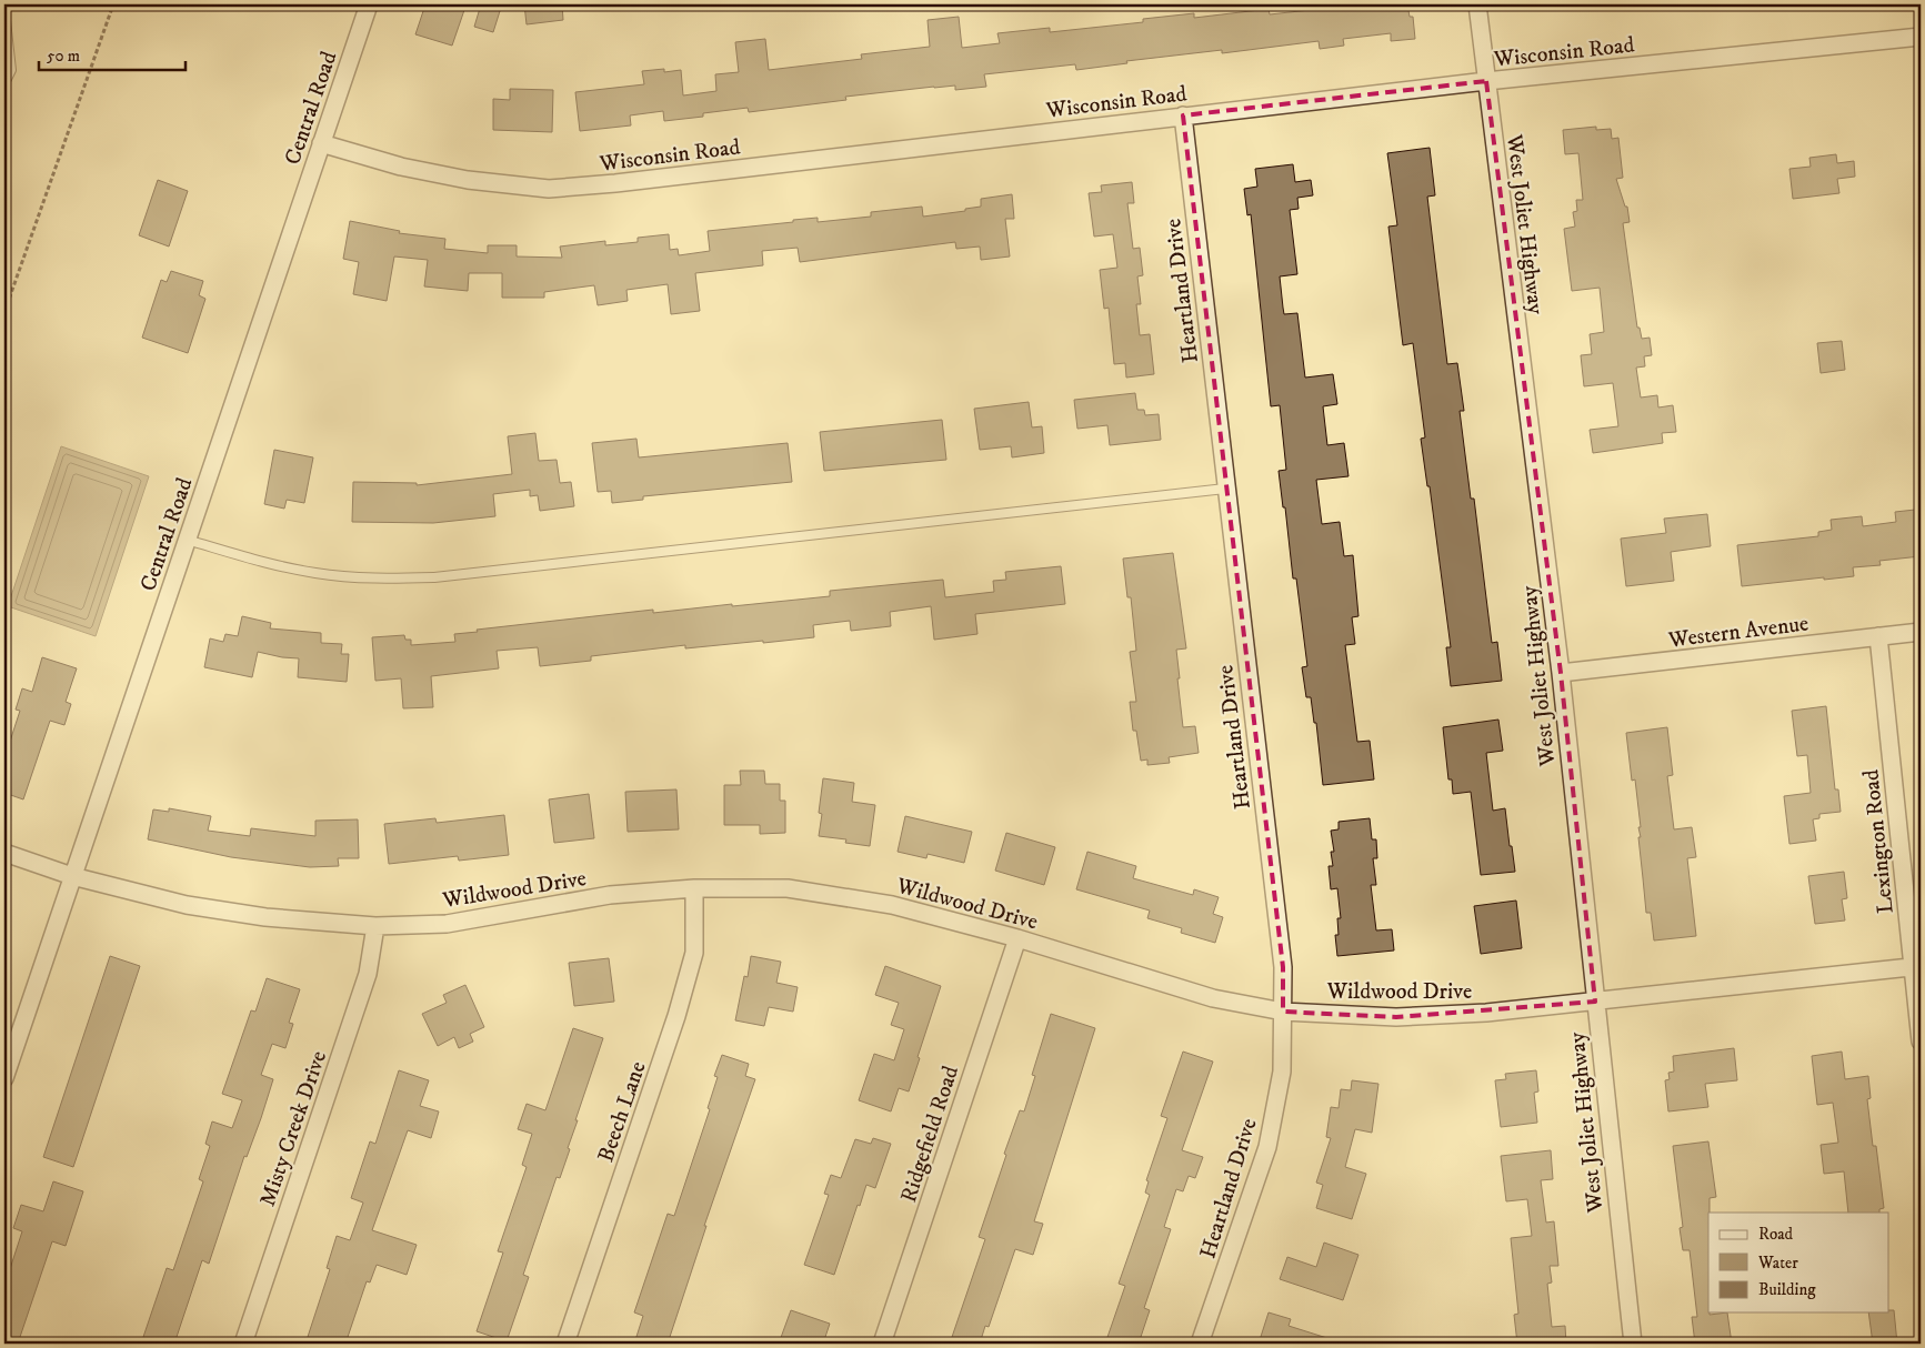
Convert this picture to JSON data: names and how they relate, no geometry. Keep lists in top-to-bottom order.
{
  "streets": {
    "street": [
      "Wisconsin Road",
      "Central Road",
      "West Joliet Highway",
      "Heartland Drive",
      "Western Avenue",
      "Lexington Road",
      "Wildwood Drive",
      "Beech Lane",
      "Misty Creek Drive",
      "Ridgefield Road"
    ]
  },
  "crossings": [
    ["Wisconsin Road", "Central Road"],
    ["Wisconsin Road", "West Joliet Highway"],
    ["Wisconsin Road", "Heartland Drive"],
    ["Central Road", "Wildwood Drive"],
    ["West Joliet Highway", "Western Avenue"],
    ["West Joliet Highway", "Wildwood Drive"],
    ["Heartland Drive", "Wildwood Drive"],
    ["Western Avenue", "Lexington Road"],
    ["Lexington Road", "Wildwood Drive"],
    ["Wildwood Drive", "Beech Lane"],
    ["Wildwood Drive", "Misty Creek Drive"],
    ["Wildwood Drive", "Ridgefield Road"]
  ],
  "legend": ["Road", "Water", "Building"],
  "scale_bar": "50 m"
}
